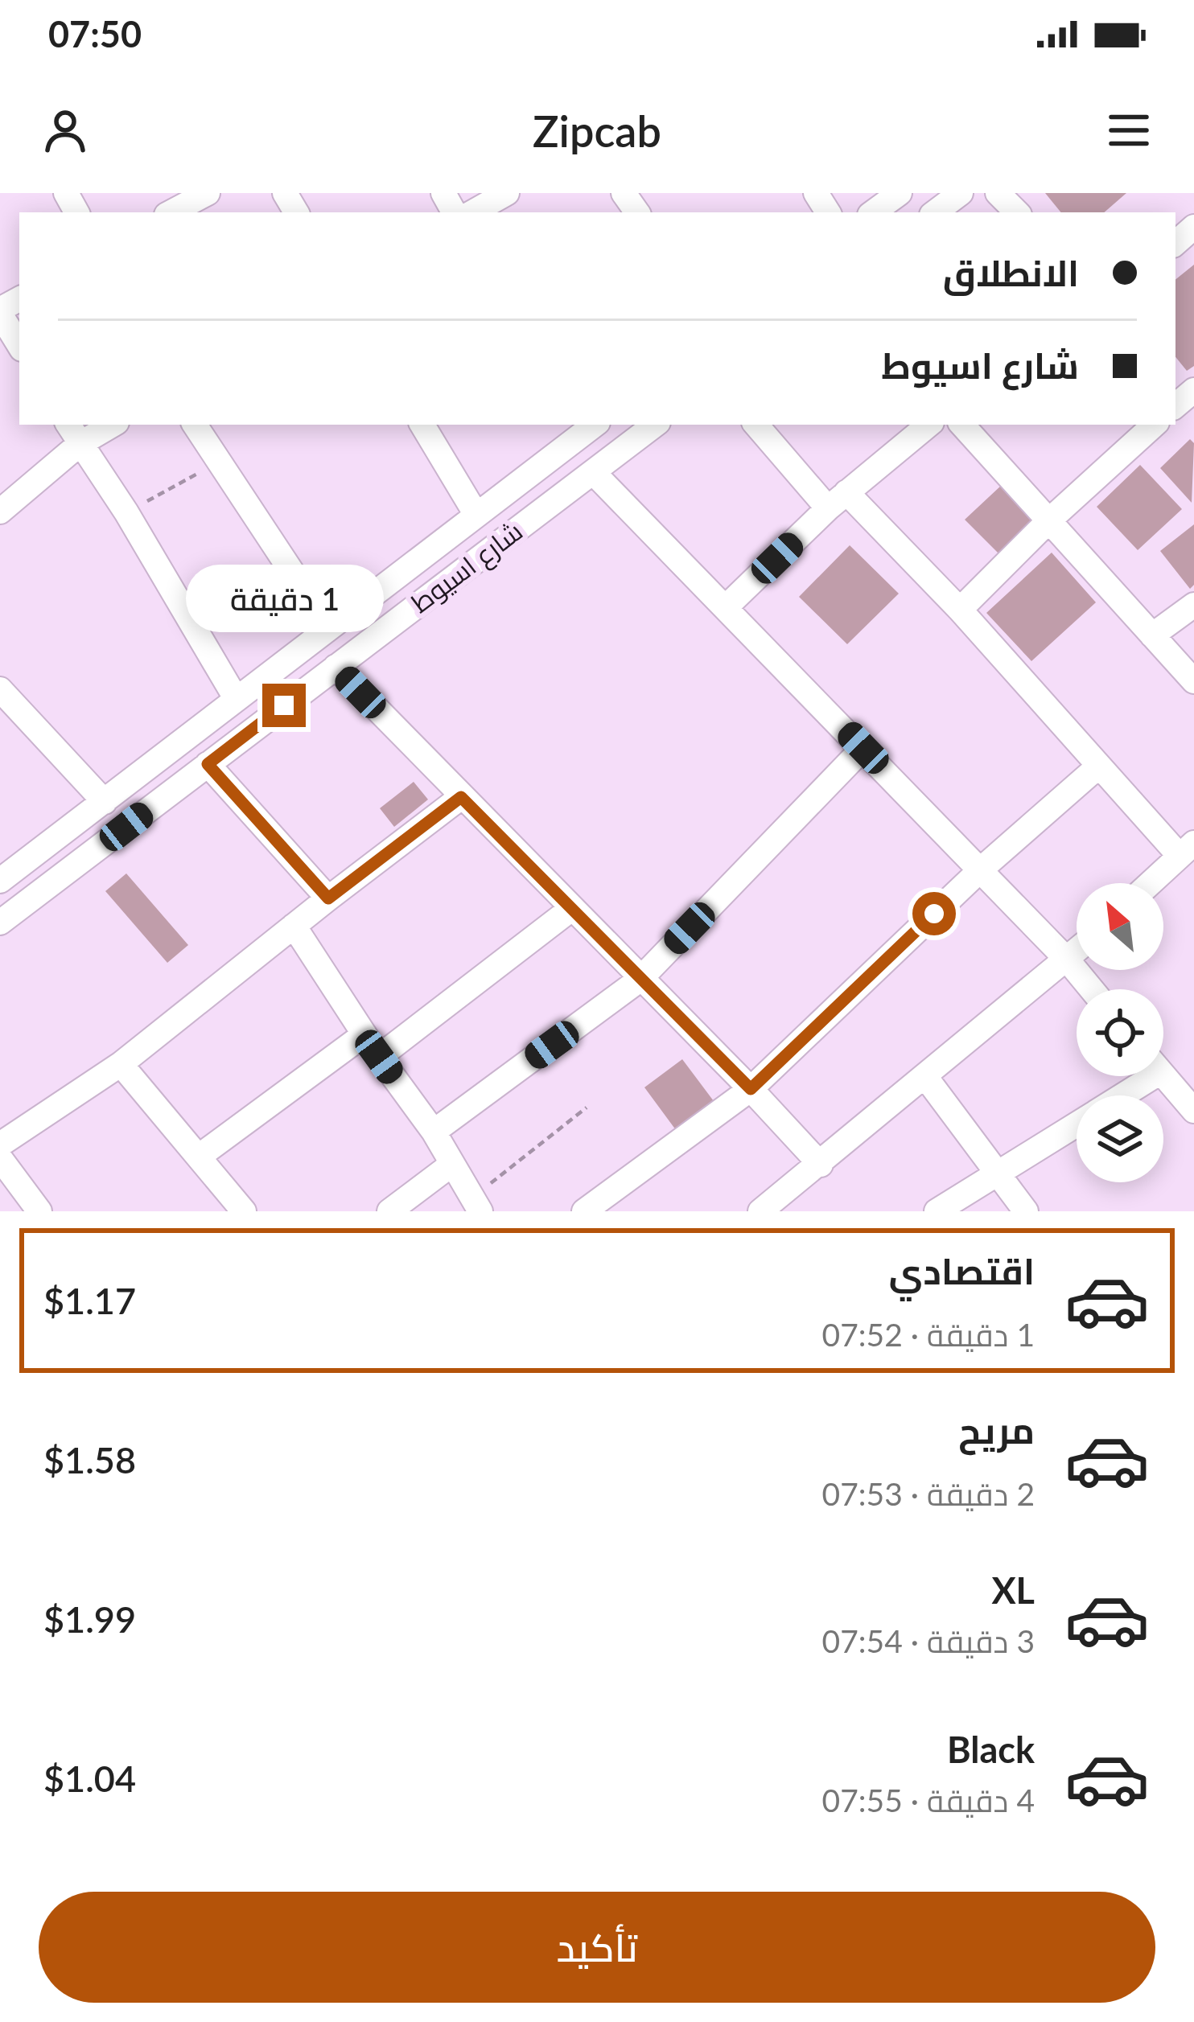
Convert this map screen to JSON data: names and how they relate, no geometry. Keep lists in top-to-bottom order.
{
  "streets": {
    "street": ["شارع اسيوط"]
  },
  "north": "top left",
  "page": {
    "status": "07:50",
    "header": "Zipcab",
    "banner": ["الانطلاق", "شارع اسيوط"],
    "bubble": "1 دقيقة",
    "list": [
      {
        "name": "اقتصادي",
        "note": "1 دقيقة · 07:52",
        "value": "$1.17"
      },
      {
        "name": "مريح",
        "note": "2 دقيقة · 07:53",
        "value": "$1.58"
      },
      {
        "name": "XL",
        "note": "3 دقيقة · 07:54",
        "value": "$1.99"
      },
      {
        "name": "Black",
        "note": "4 دقيقة · 07:55",
        "value": "$1.04"
      }
    ],
    "buttons": "تأكيد"
  }
}
